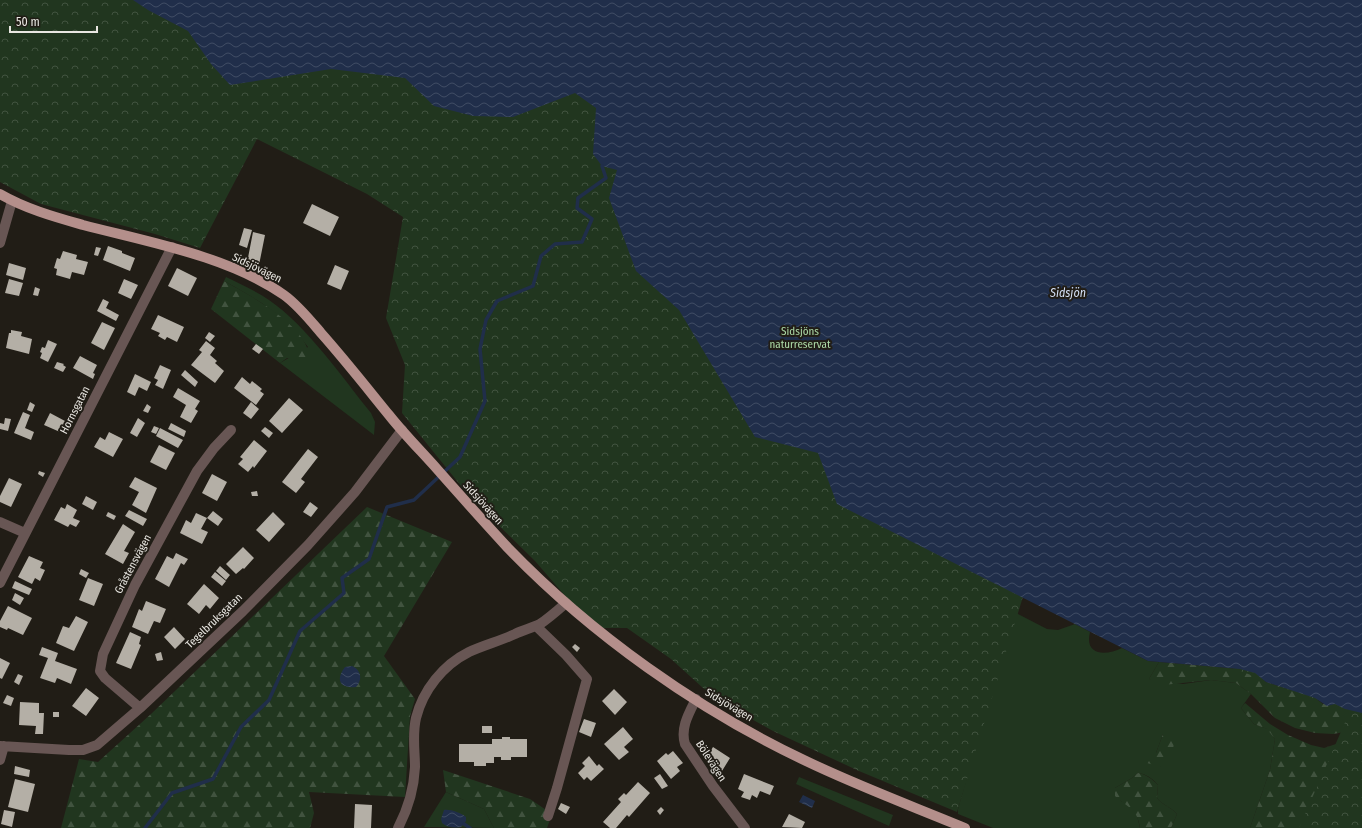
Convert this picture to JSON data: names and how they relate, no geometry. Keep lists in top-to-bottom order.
{
  "streets": {
    "main road": ["Sidsjövägen"],
    "street": [
      "Hornsgatan",
      "Gråstensvägen",
      "Tegelbruksgatan",
      "Bölevägen"
    ]
  },
  "crossings": [
    ["Sidsjövägen", "Hornsgatan"],
    ["Sidsjövägen", "Tegelbruksgatan"],
    ["Sidsjövägen", "Bölevägen"],
    ["Gråstensvägen", "Tegelbruksgatan"]
  ],
  "water": ["Sidsjön"],
  "parks": ["Sidsjöns naturreservat"],
  "scale_bar": "50 m"
}
